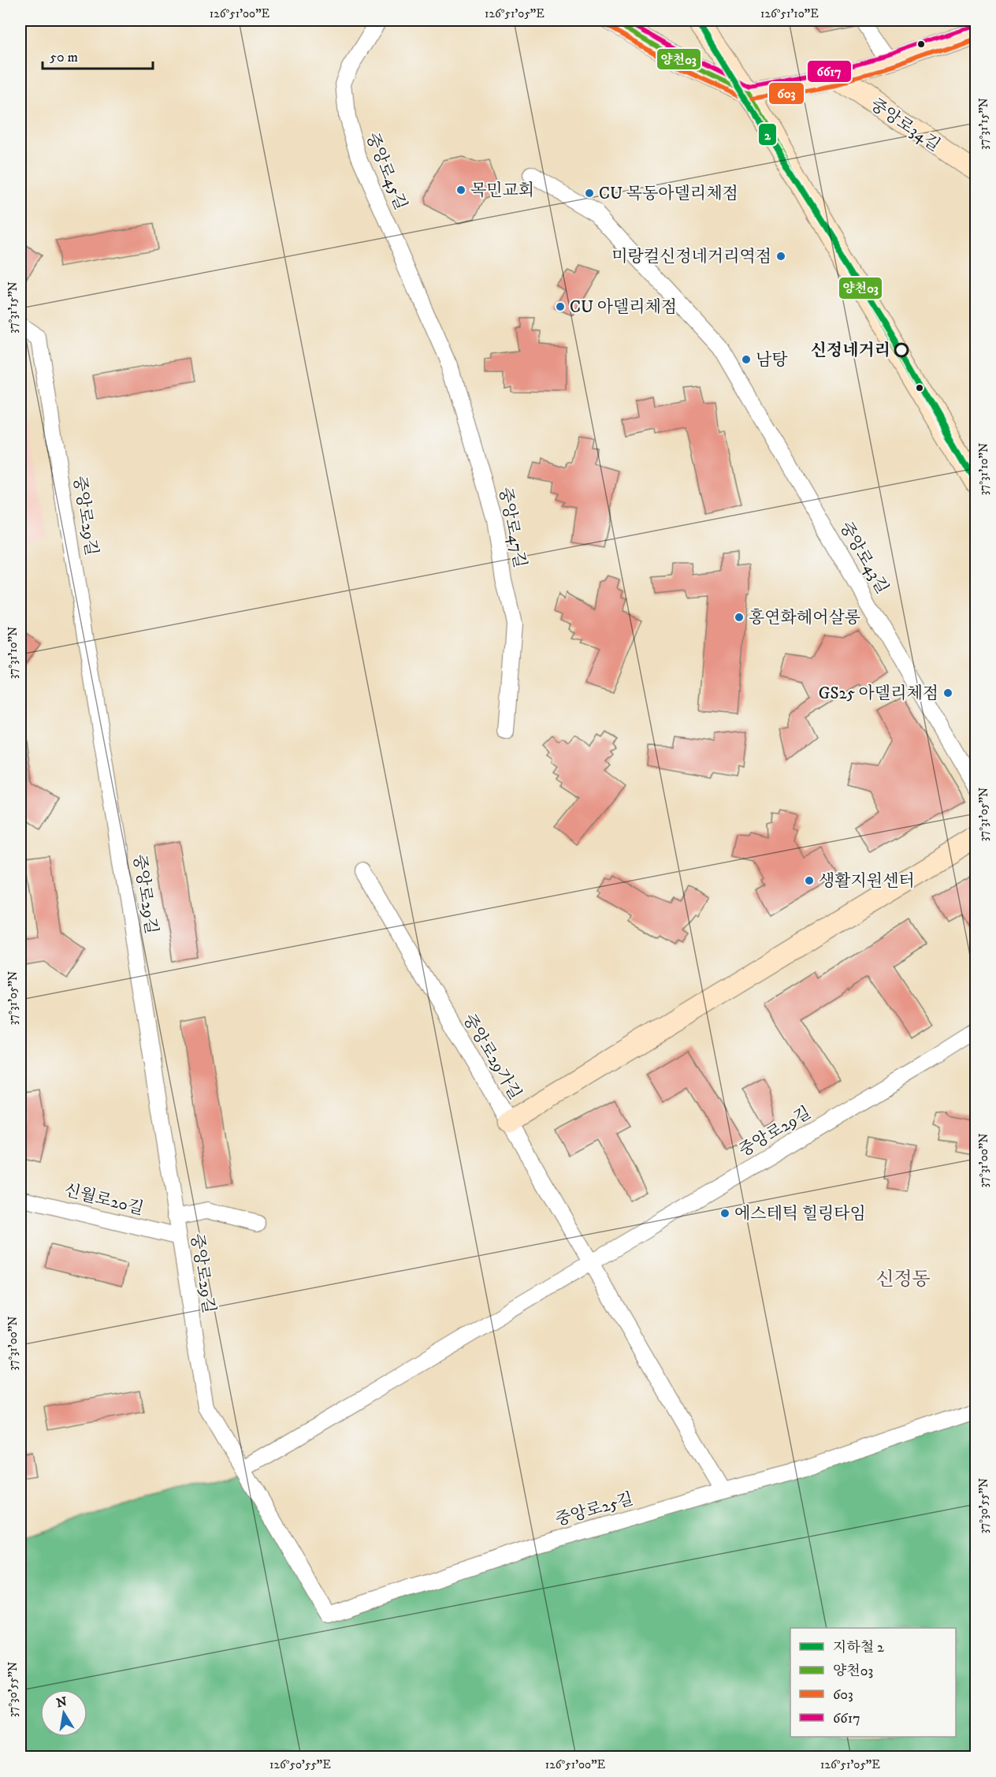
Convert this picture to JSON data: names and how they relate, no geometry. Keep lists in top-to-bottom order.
{
  "streets": {
    "main road": ["중앙로34길"],
    "street": [
      "중앙로45길",
      "중앙로29길",
      "중앙로47길",
      "중앙로43길",
      "중앙로29가길",
      "신월로20길",
      "중앙로25길"
    ]
  },
  "crossings": [
    ["중앙로45길", "중앙로47길"],
    ["중앙로29길", "중앙로29가길"],
    ["중앙로29길", "신월로20길"],
    ["중앙로29길", "중앙로25길"]
  ],
  "districts": ["신정동"],
  "places": [
    "목민교회",
    "CU 목동아델리체점",
    "미랑컬신정네거리역점",
    "CU 아델리체점",
    "신정네거리",
    "남탕",
    "홍연화헤어살롱",
    "GS25 아델리체점",
    "생활지원센터",
    "에스테틱 힐링타임"
  ],
  "lines": [
    "metro line 2",
    "transit line 양천03",
    "transit line 6617",
    "transit line 603"
  ],
  "legend": [
    "지하철 2",
    "양천03",
    "603",
    "6617"
  ],
  "scale_bar": "50 m",
  "north": "top",
  "coordinates": [
    "126°51'00\"E",
    "126°51'05\"E",
    "126°51'10\"E",
    "37°31'15\"N",
    "37°31'10\"N",
    "37°31'05\"N",
    "37°31'00\"N",
    "37°30'55\"N",
    "126°50'55\"E"
  ]
}
